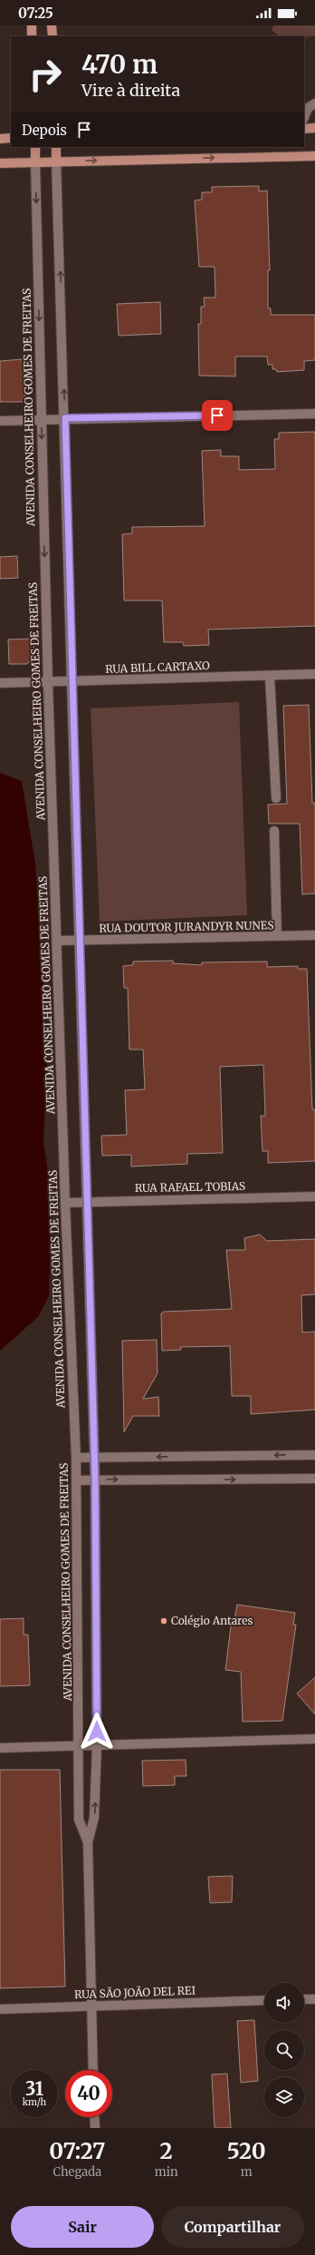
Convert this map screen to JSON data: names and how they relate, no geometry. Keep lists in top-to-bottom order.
{
  "streets": {
    "main road": ["AVENIDA CONSELHEIRO GOMES DE FREITAS"],
    "street": [
      "RUA BILL CARTAXO",
      "RUA DOUTOR JURANDYR NUNES",
      "RUA RAFAEL TOBIAS",
      "RUA SÃO JOÃO DEL REI"
    ]
  },
  "crossings": [
    ["AVENIDA CONSELHEIRO GOMES DE FREITAS", "RUA BILL CARTAXO"],
    ["AVENIDA CONSELHEIRO GOMES DE FREITAS", "RUA DOUTOR JURANDYR NUNES"],
    ["AVENIDA CONSELHEIRO GOMES DE FREITAS", "RUA RAFAEL TOBIAS"],
    ["AVENIDA CONSELHEIRO GOMES DE FREITAS", "RUA SÃO JOÃO DEL REI"]
  ],
  "places": ["Colégio Antares"],
  "page": {
    "status": "07:25",
    "turn": ["470 m", "Vire à direita"],
    "then": "Depois",
    "speed": "31 km/h",
    "limit": "40",
    "eta": [
      "07:27",
      "Chegada",
      "2",
      "min",
      "520",
      "m"
    ],
    "buttons": ["Sair", "Compartilhar"]
  }
}
